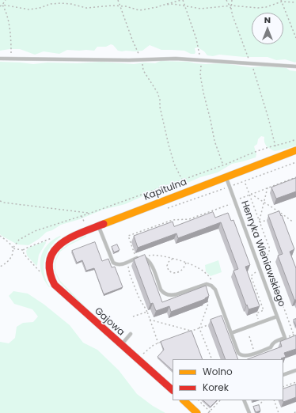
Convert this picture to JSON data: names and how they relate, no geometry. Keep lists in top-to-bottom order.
{
  "streets": {
    "street": ["Kapitulna", "Gajowa"],
    "lane": ["Henryka Wieniawskiego"]
  },
  "crossings": [
    ["Kapitulna", "Henryka Wieniawskiego"],
    ["Kapitulna", "Gajowa"]
  ],
  "legend": ["Wolno", "Korek"],
  "north": "top"
}
